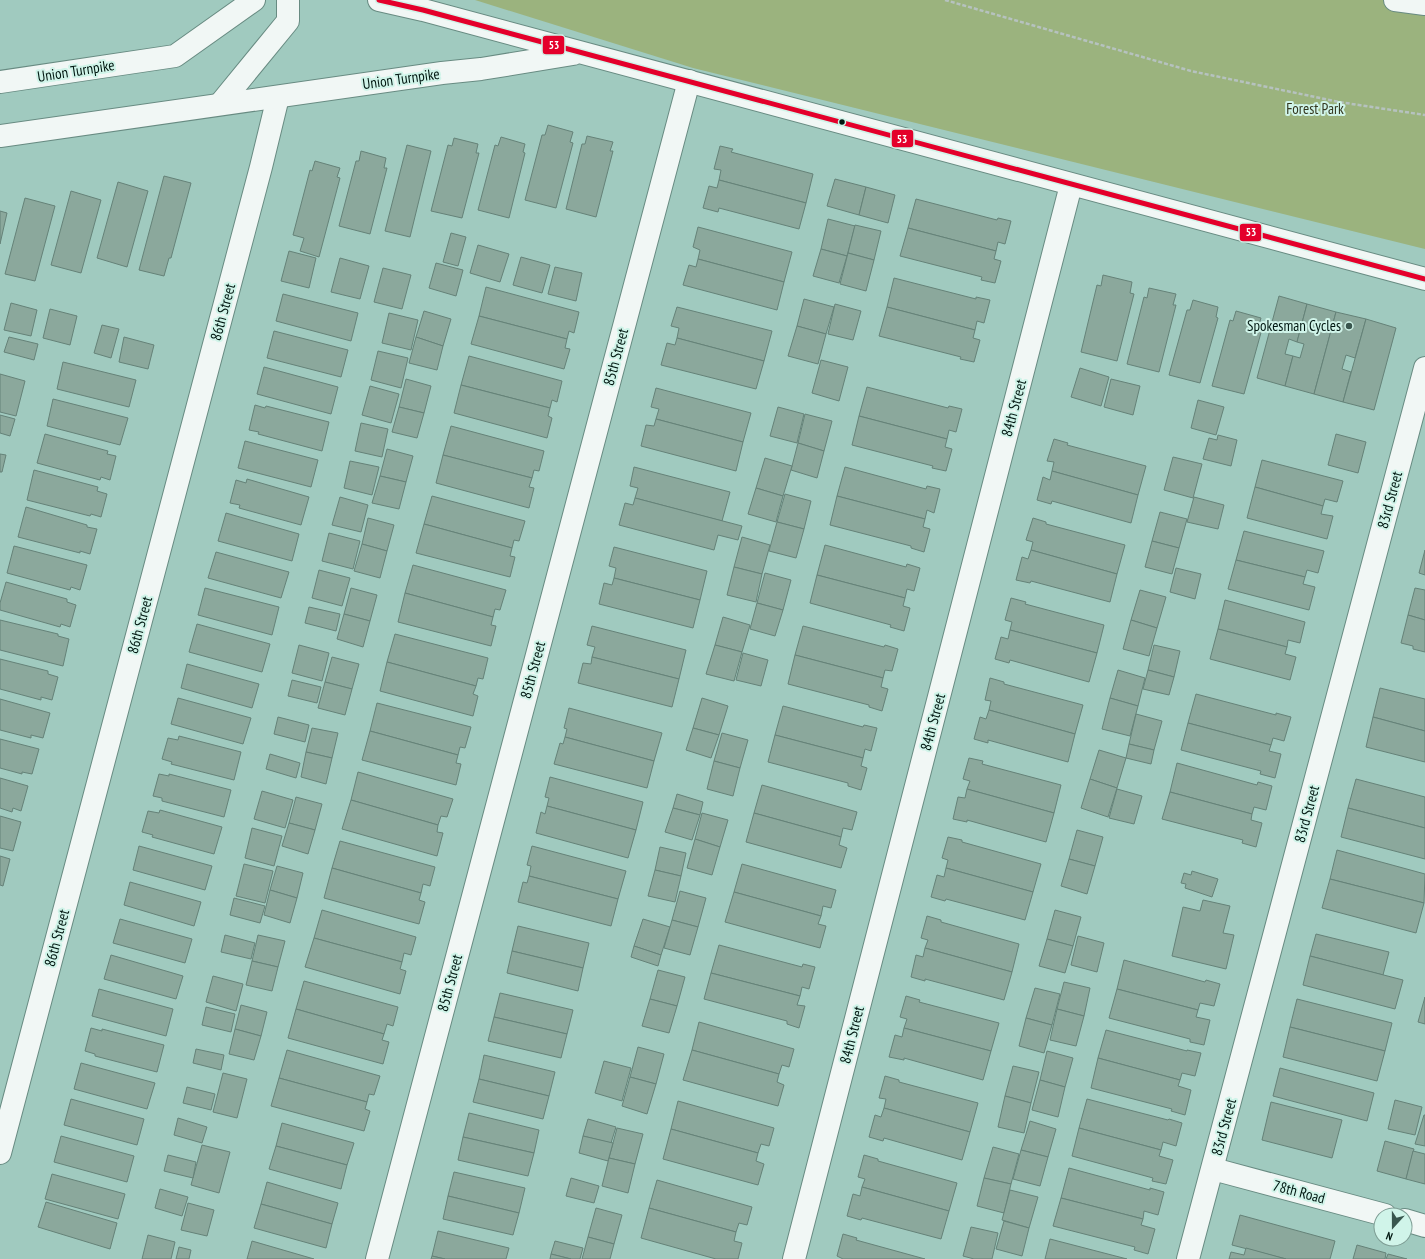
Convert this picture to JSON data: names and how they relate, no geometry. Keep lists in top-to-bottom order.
{
  "streets": {
    "main road": [
      "Union Turnpike",
      "86th Street",
      "85th Street",
      "84th Street",
      "83rd Street",
      "78th Road"
    ]
  },
  "crossings": [
    ["Union Turnpike", "86th Street"],
    ["83rd Street", "78th Road"]
  ],
  "parks": ["Forest Park"],
  "places": ["Spokesman Cycles"],
  "lines": ["transit line 53"],
  "north": "bottom"
}
